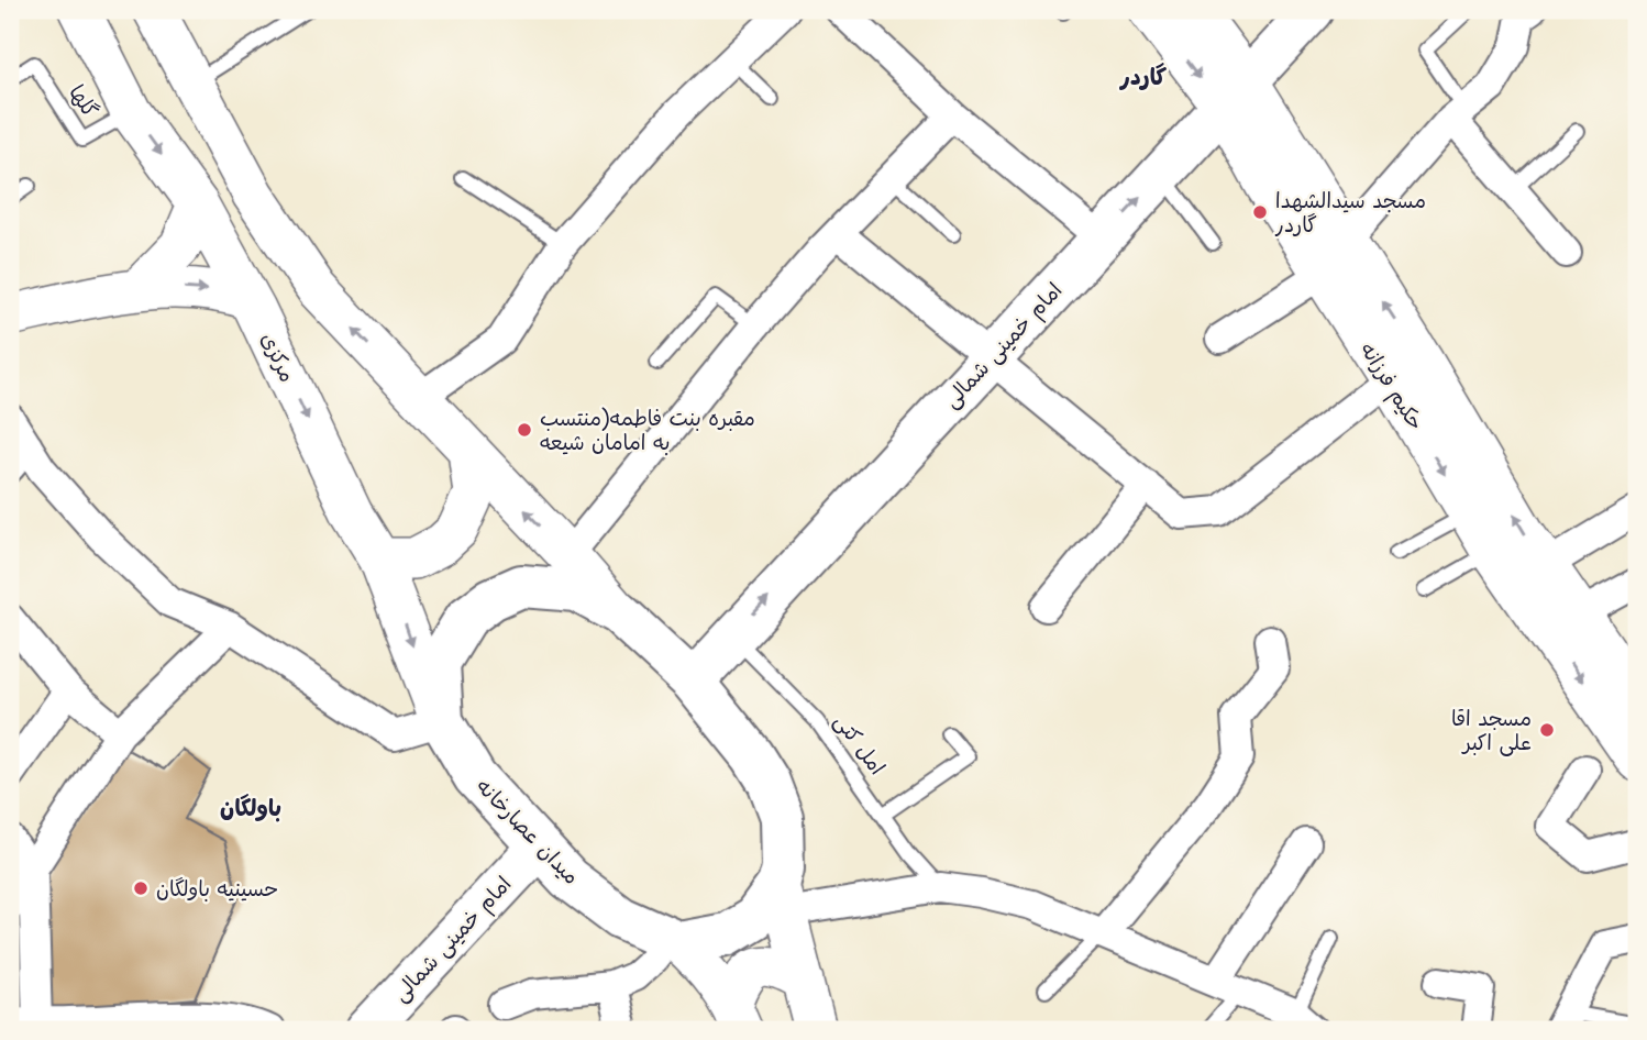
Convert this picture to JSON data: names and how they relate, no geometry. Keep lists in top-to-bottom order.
{
  "streets": {
    "main road": [
      "امام خمینی شمالی",
      "مرکزی",
      "حکیم فرزانه",
      "میدان عصارخانه"
    ],
    "lane": ["گلها", "امل کتی"]
  },
  "crossings": [
    ["گلها", "مرکزی"],
    ["امام خمینی شمالی", "حکیم فرزانه"],
    ["امام خمینی شمالی", "امل کتی"],
    ["امام خمینی شمالی", "میدان عصارخانه"],
    ["مرکزی", "میدان عصارخانه"]
  ],
  "one_way": ["امام خمینی شمالی"],
  "districts": ["گاردر", "باولگان"],
  "places": [
    "مسجد سیدالشهدا گاردر",
    "مقبره بنت فاطمه(منتسب به امامان شیعه",
    "مسجد اقا علی اکبر",
    "حسینیه باولگان"
  ]
}
